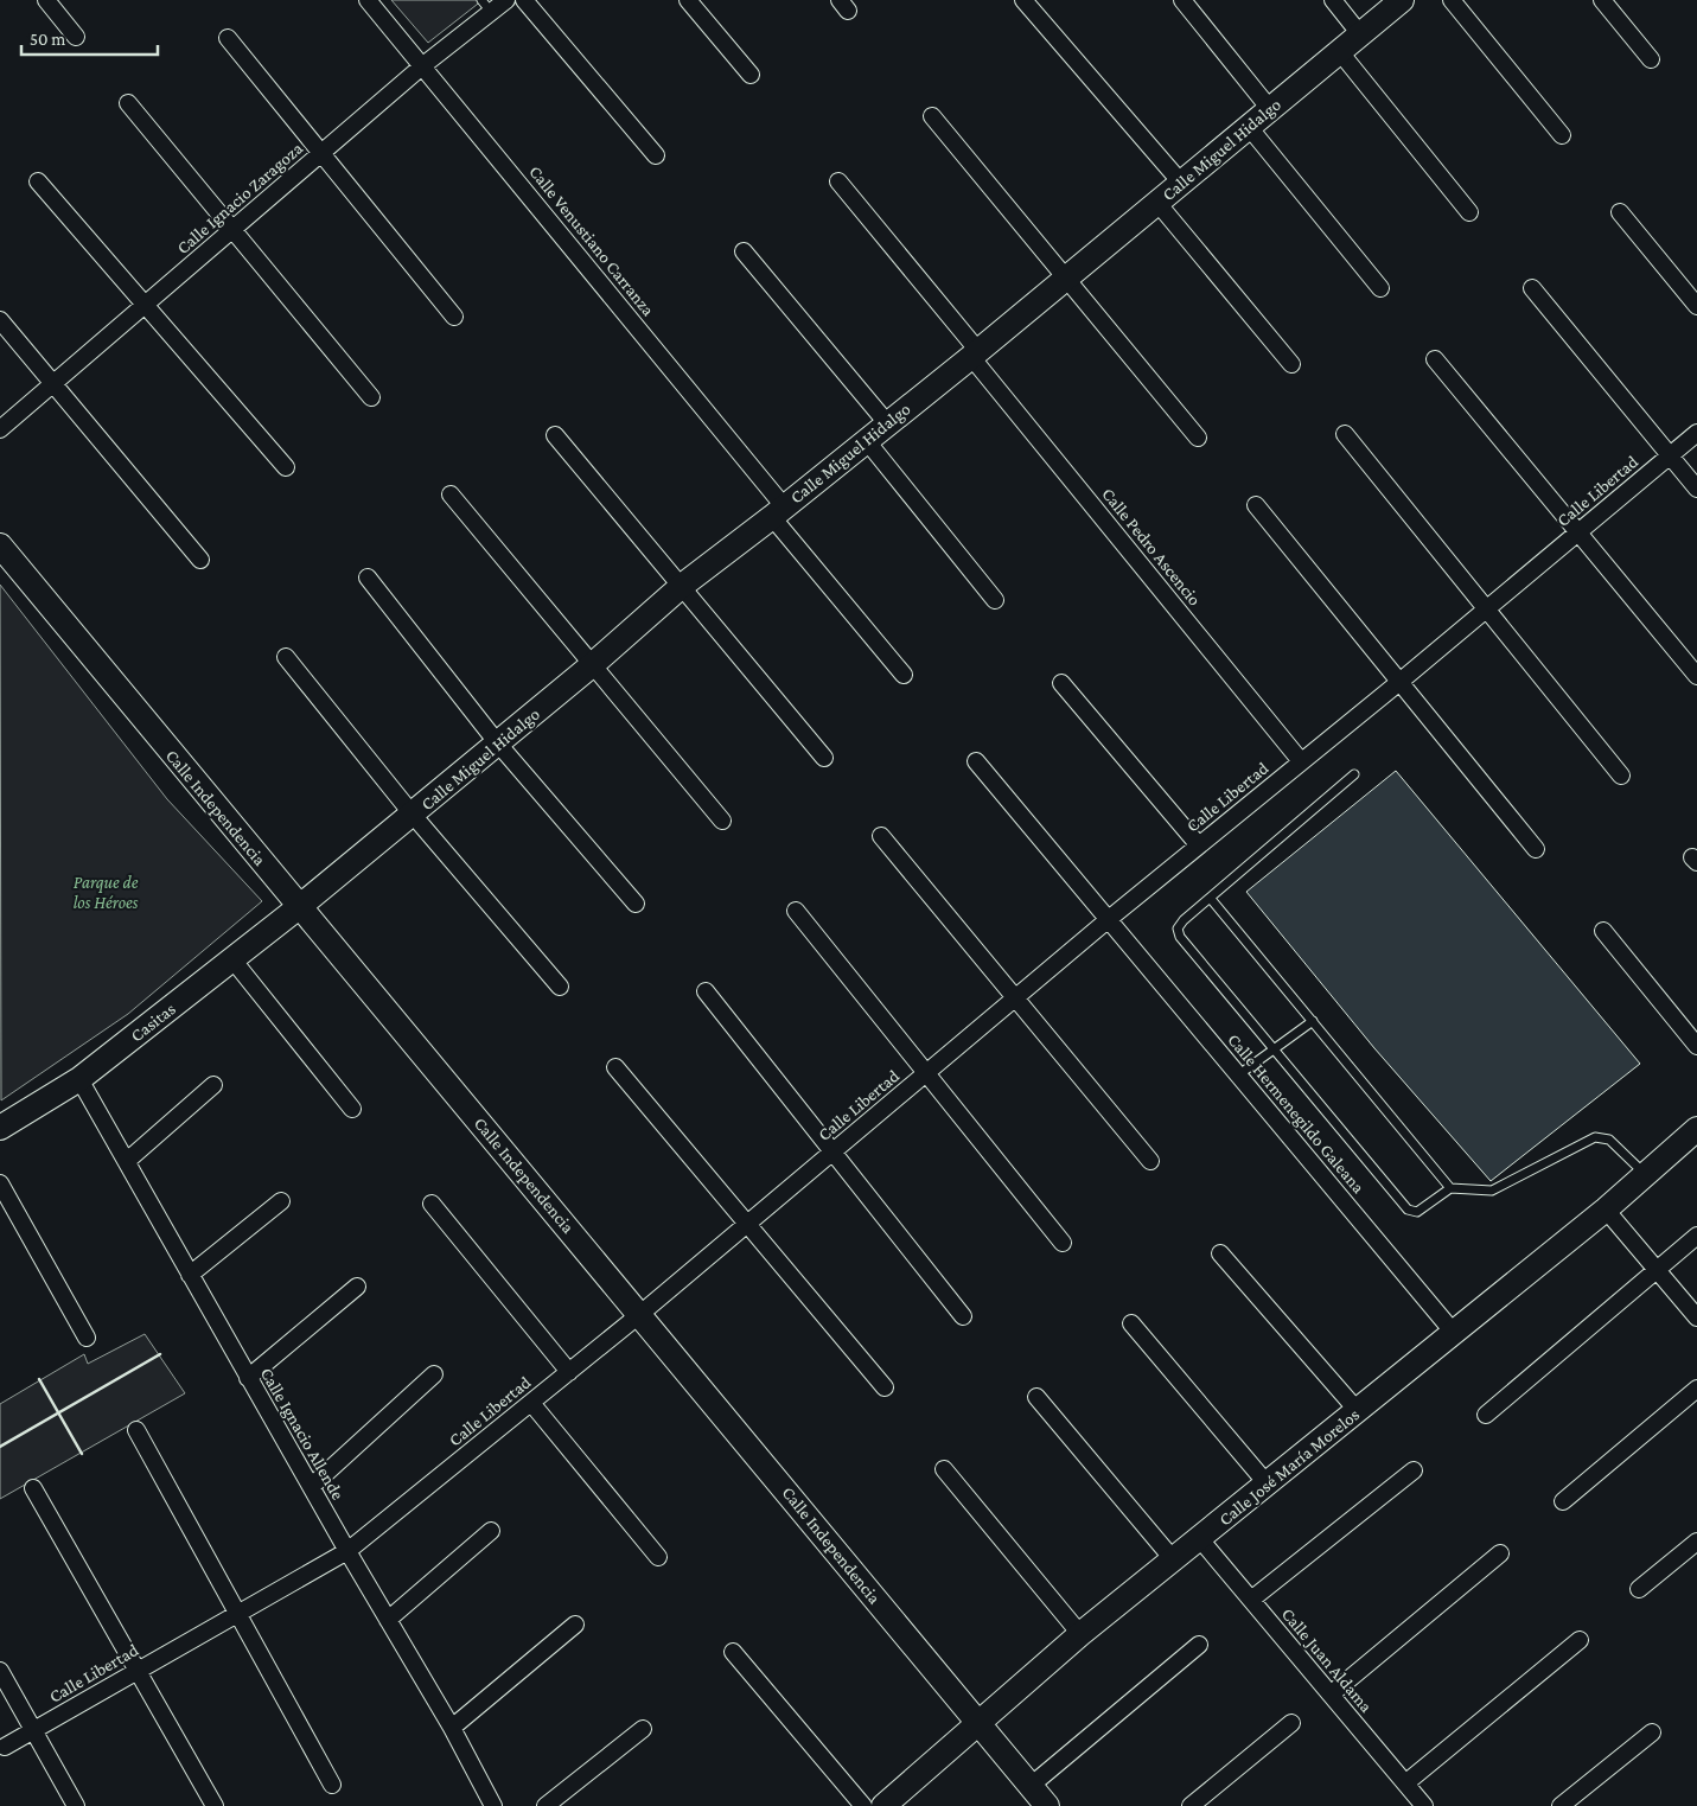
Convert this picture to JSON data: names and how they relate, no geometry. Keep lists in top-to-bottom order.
{
  "streets": {
    "street": [
      "Calle Miguel Hidalgo",
      "Calle Ignacio Zaragoza",
      "Calle Venustiano Carranza",
      "Calle Libertad",
      "Calle Pedro Ascencio",
      "Calle Independencia",
      "Casitas",
      "Calle Hermenegildo Galeana",
      "Calle Ignacio Allende",
      "Calle José María Morelos",
      "Calle Juan Aldama"
    ]
  },
  "crossings": [
    ["Calle Miguel Hidalgo", "Calle Venustiano Carranza"],
    ["Calle Miguel Hidalgo", "Calle Pedro Ascencio"],
    ["Calle Miguel Hidalgo", "Calle Independencia"],
    ["Calle Miguel Hidalgo", "Casitas"],
    ["Calle Ignacio Zaragoza", "Calle Venustiano Carranza"],
    ["Calle Libertad", "Calle Pedro Ascencio"],
    ["Calle Libertad", "Calle Independencia"],
    ["Calle Libertad", "Calle Hermenegildo Galeana"],
    ["Calle Libertad", "Calle Ignacio Allende"],
    ["Calle Independencia", "Casitas"],
    ["Calle Independencia", "Calle José María Morelos"],
    ["Casitas", "Calle Ignacio Allende"],
    ["Calle Hermenegildo Galeana", "Calle José María Morelos"],
    ["Calle José María Morelos", "Calle Juan Aldama"]
  ],
  "parks": ["Parque de los Héroes"],
  "scale_bar": "50 m"
}
